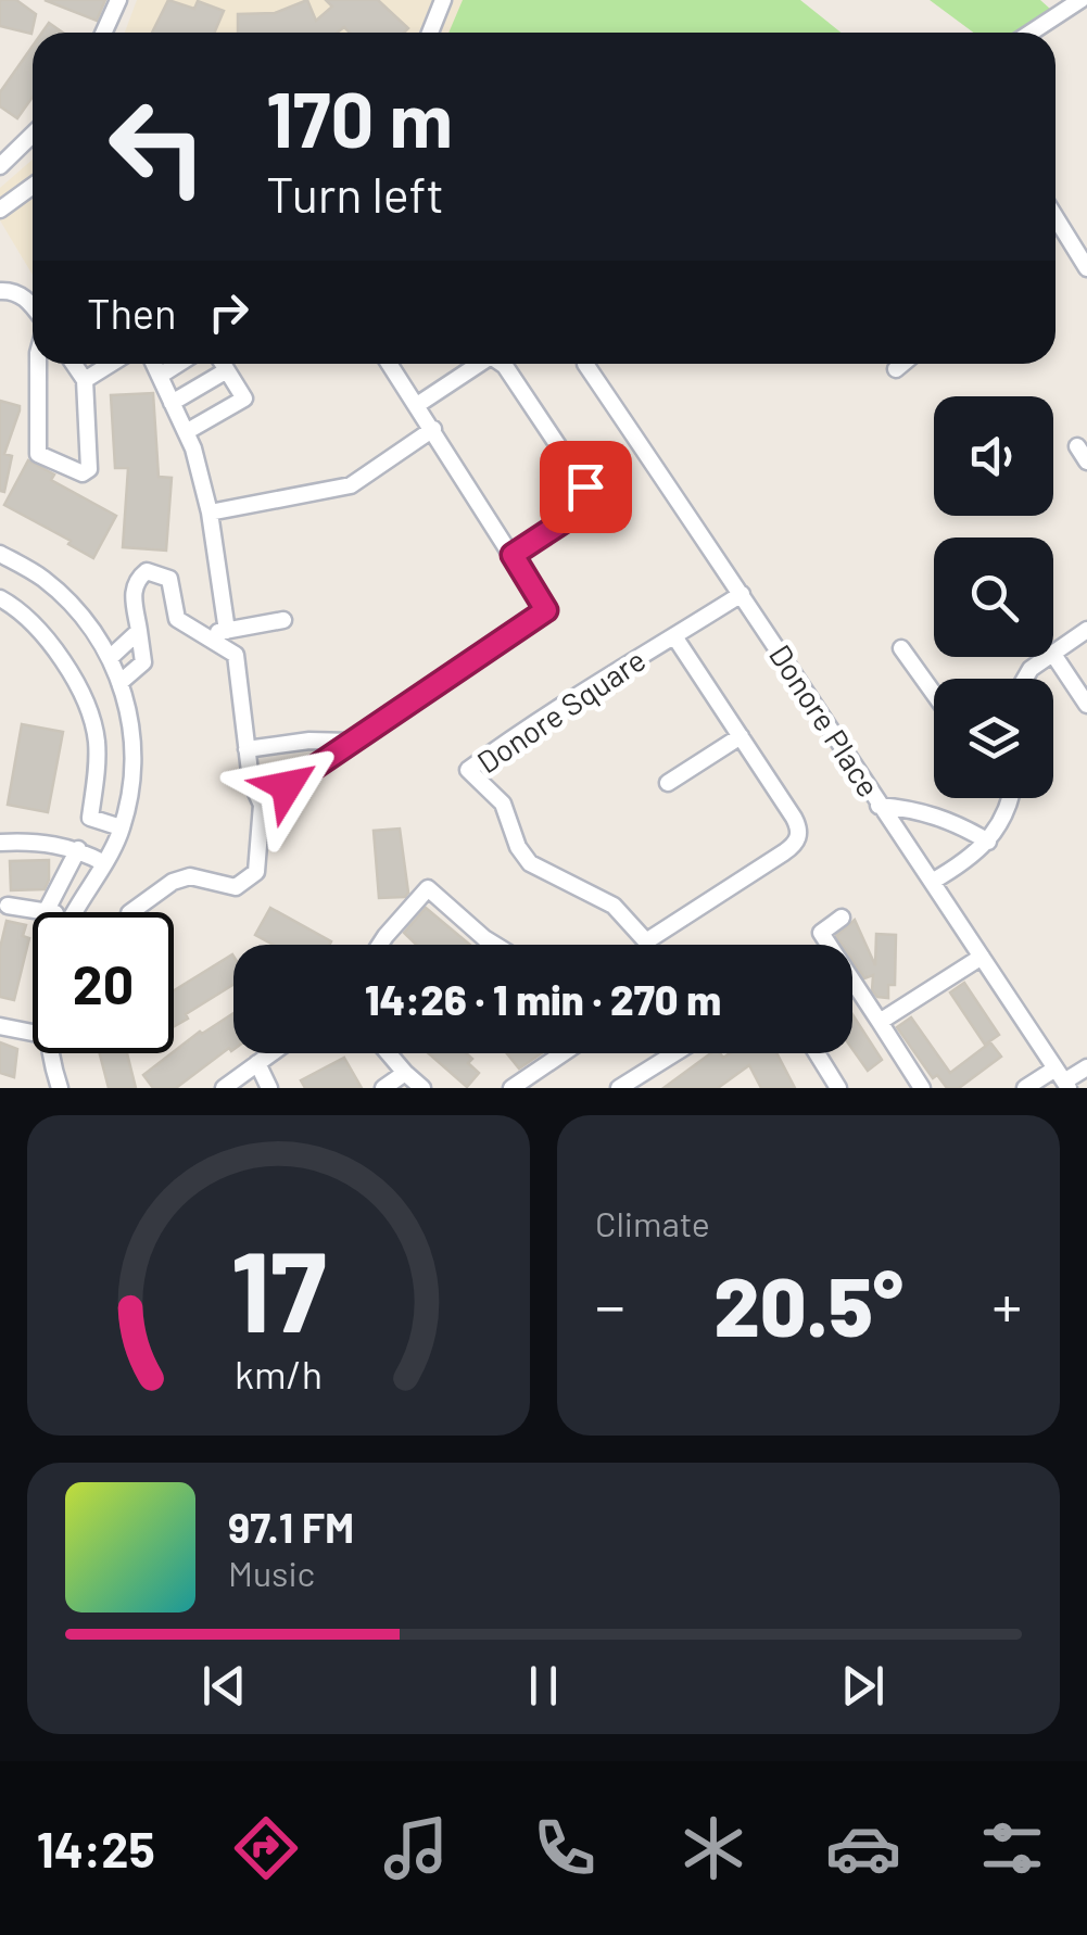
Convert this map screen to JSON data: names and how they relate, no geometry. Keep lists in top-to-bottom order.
{
  "streets": {
    "street": ["Donore Square", "Donore Place"]
  },
  "crossings": [
    ["Donore Square", "Donore Place"]
  ],
  "page": {
    "turn": ["170 m", "Turn left"],
    "then": "Then",
    "limit": "20",
    "trip": "14:26 · 1 min · 270 m",
    "tile": "Climate",
    "heat": ["−", "20.5°", "+"],
    "song": ["97.1 FM", "Music"],
    "tabs": "14:25",
    "gauge": ["17", "km/h"]
  }
}
